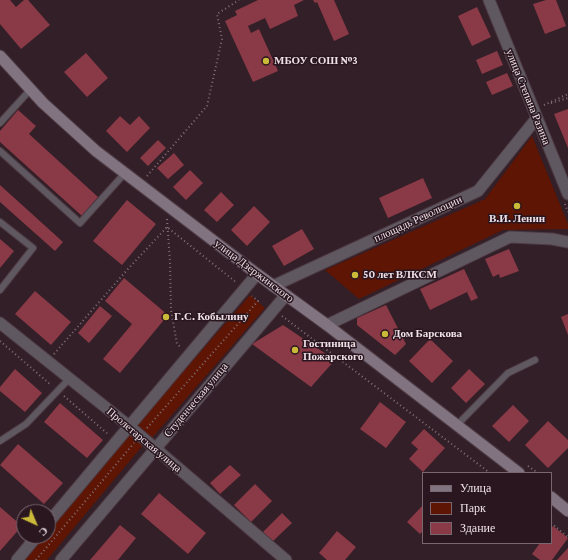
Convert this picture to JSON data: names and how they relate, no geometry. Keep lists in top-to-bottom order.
{
  "streets": {
    "main road": ["улица Дзержинского"],
    "street": [
      "улица Степана Разина",
      "площадь Революции",
      "Студенческая улица",
      "Пролетарская улица"
    ]
  },
  "crossings": [
    ["улица Степана Разина", "площадь Революции"],
    ["площадь Революции", "улица Дзержинского"],
    ["улица Дзержинского", "Студенческая улица"],
    ["Студенческая улица", "Пролетарская улица"]
  ],
  "places": [
    "МБОУ СОШ №3",
    "В.И. Ленин",
    "50 лет ВЛКСМ",
    "Г.С. Кобылину",
    "Дом Барскова",
    "Гостиница Пожарского"
  ],
  "legend": ["Улица", "Парк", "Здание"],
  "north": "bottom right"
}
